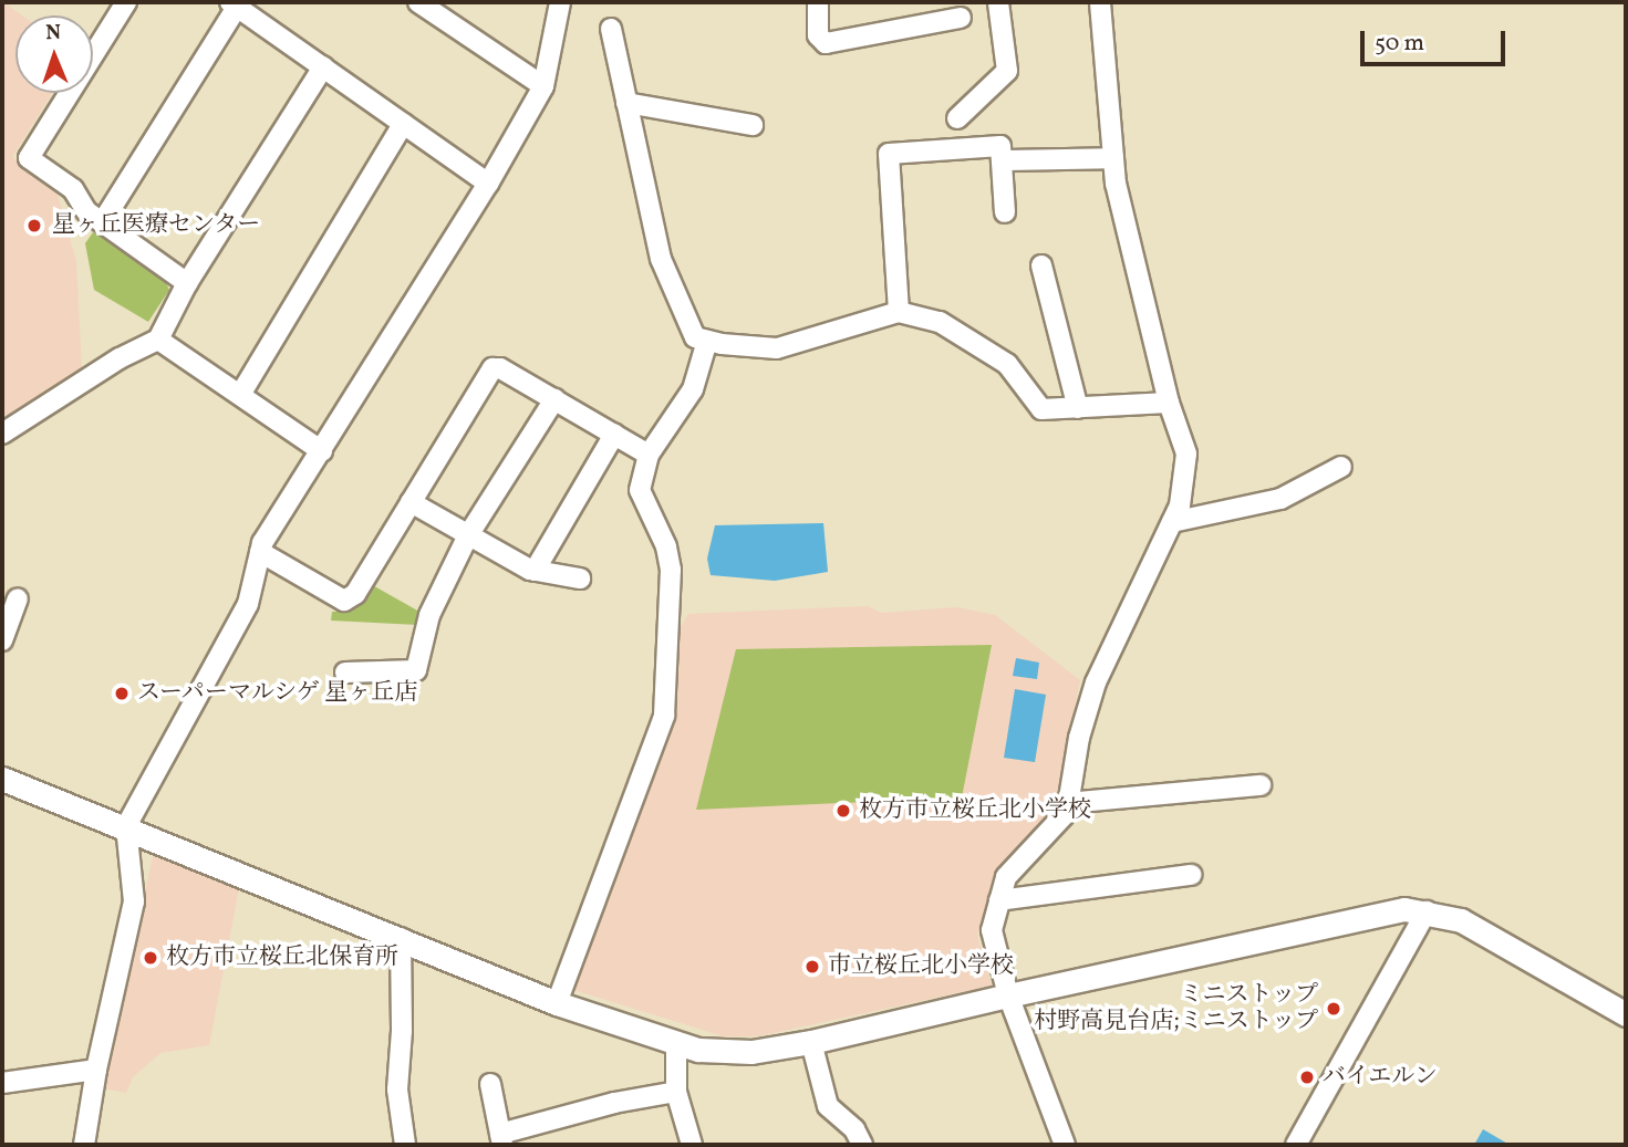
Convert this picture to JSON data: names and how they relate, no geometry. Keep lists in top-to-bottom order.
{
  "places": [
    "星ヶ丘医療センター",
    "スーパーマルシゲ 星ヶ丘店",
    "枚方市立桜丘北小学校",
    "枚方市立桜丘北保育所",
    "市立桜丘北小学校",
    "ミニストップ 村野高見台店;ミニストップ",
    "バイエルン"
  ],
  "scale_bar": "50 m",
  "north": "top"
}
